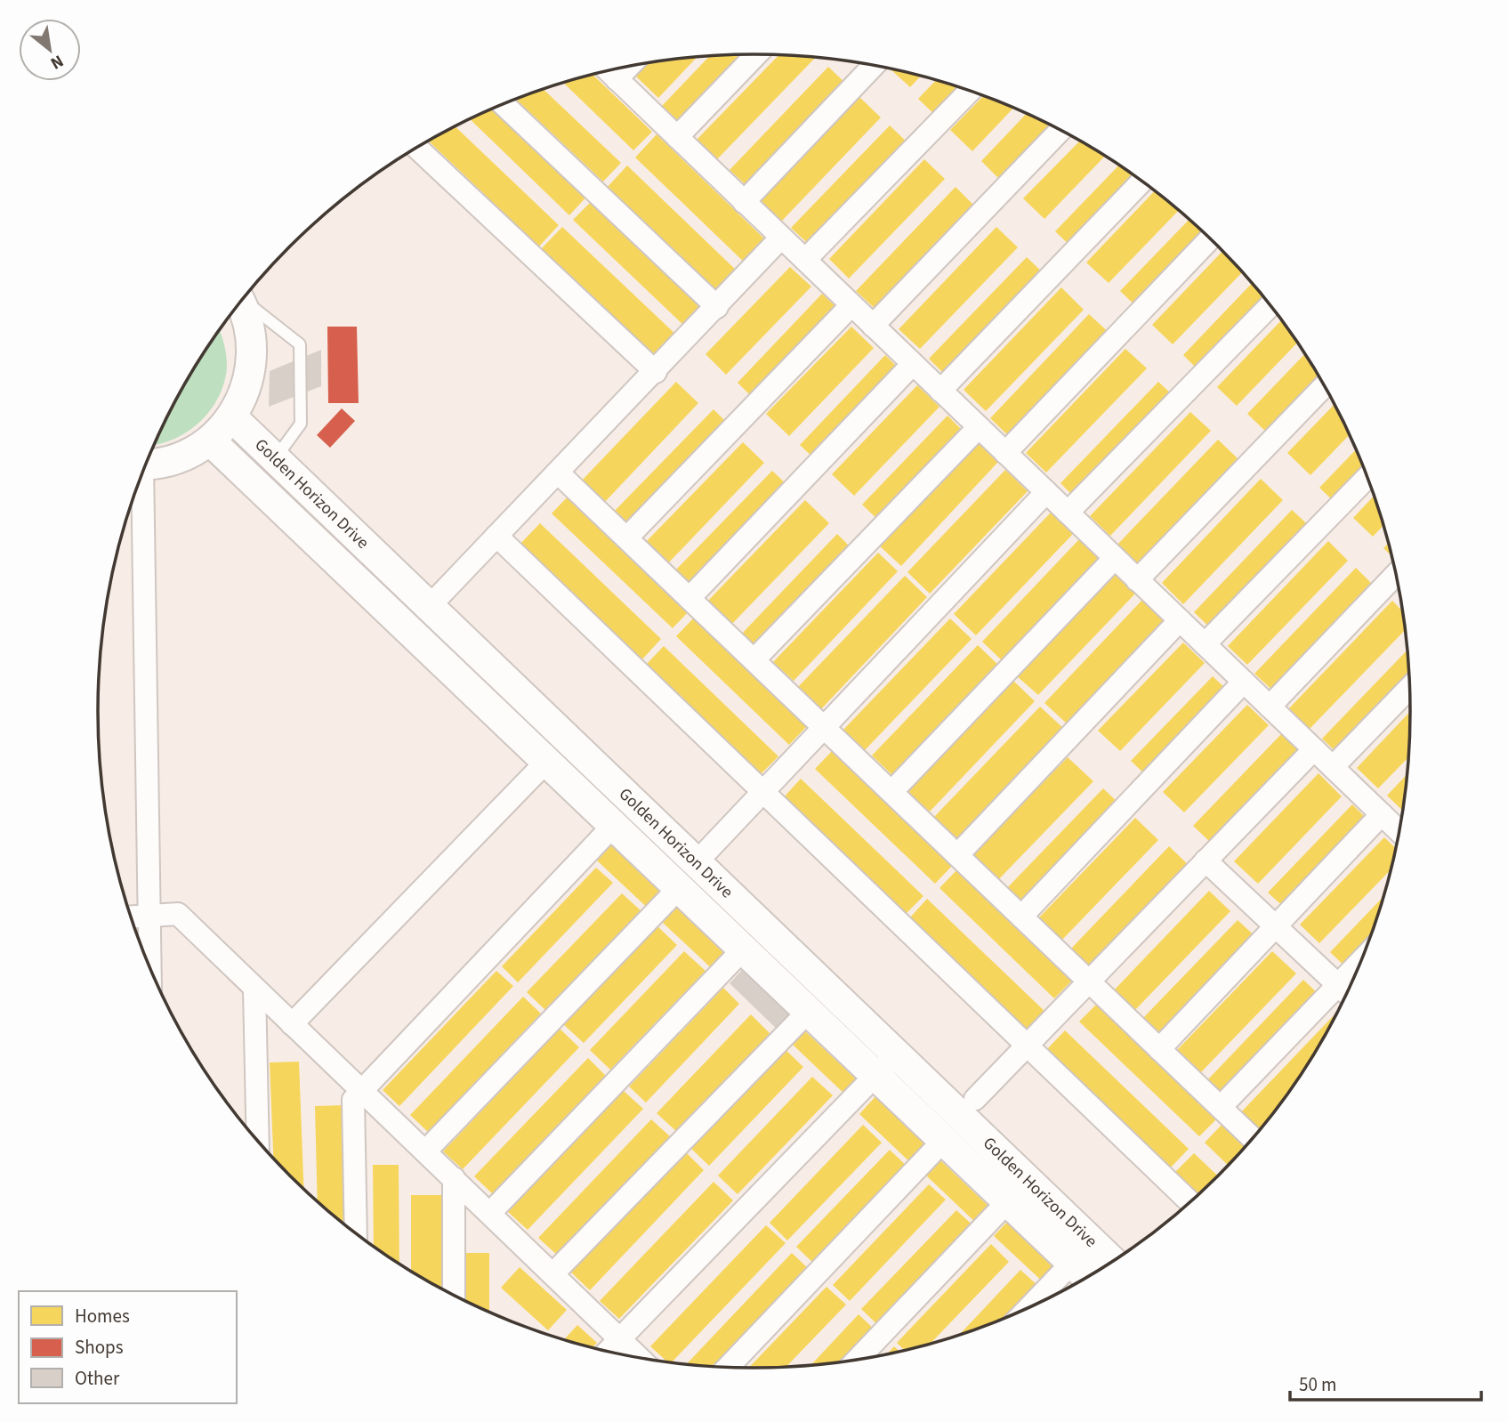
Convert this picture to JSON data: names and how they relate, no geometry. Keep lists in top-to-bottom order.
{
  "streets": {
    "street": ["Golden Horizon Drive"]
  },
  "legend": ["Homes", "Shops", "Other"],
  "scale_bar": "50 m",
  "north": "bottom right"
}
